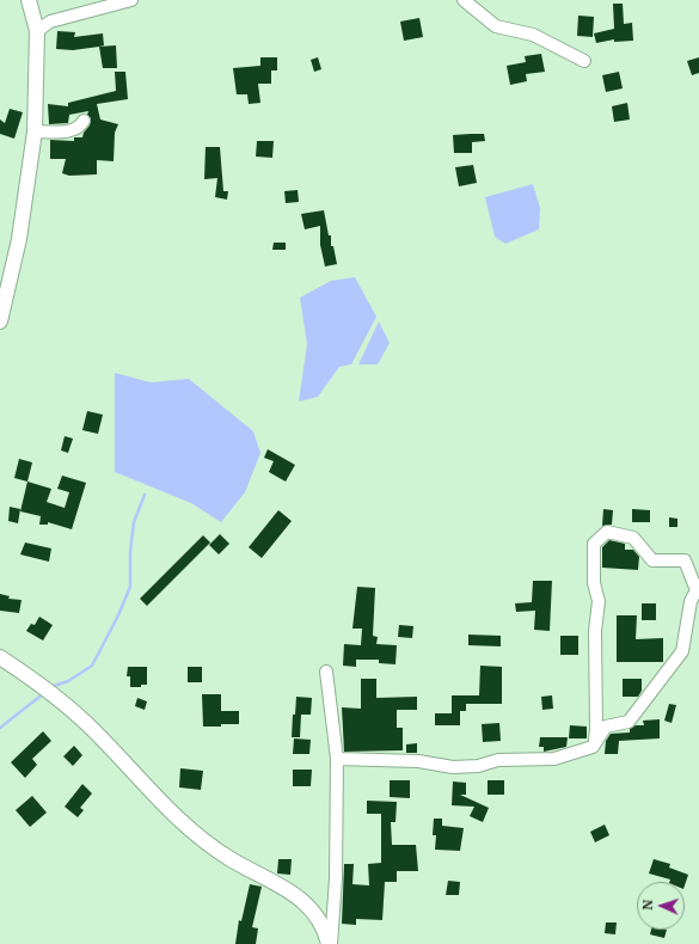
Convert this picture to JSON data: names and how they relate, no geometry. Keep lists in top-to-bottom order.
{
  "north": "left"
}
